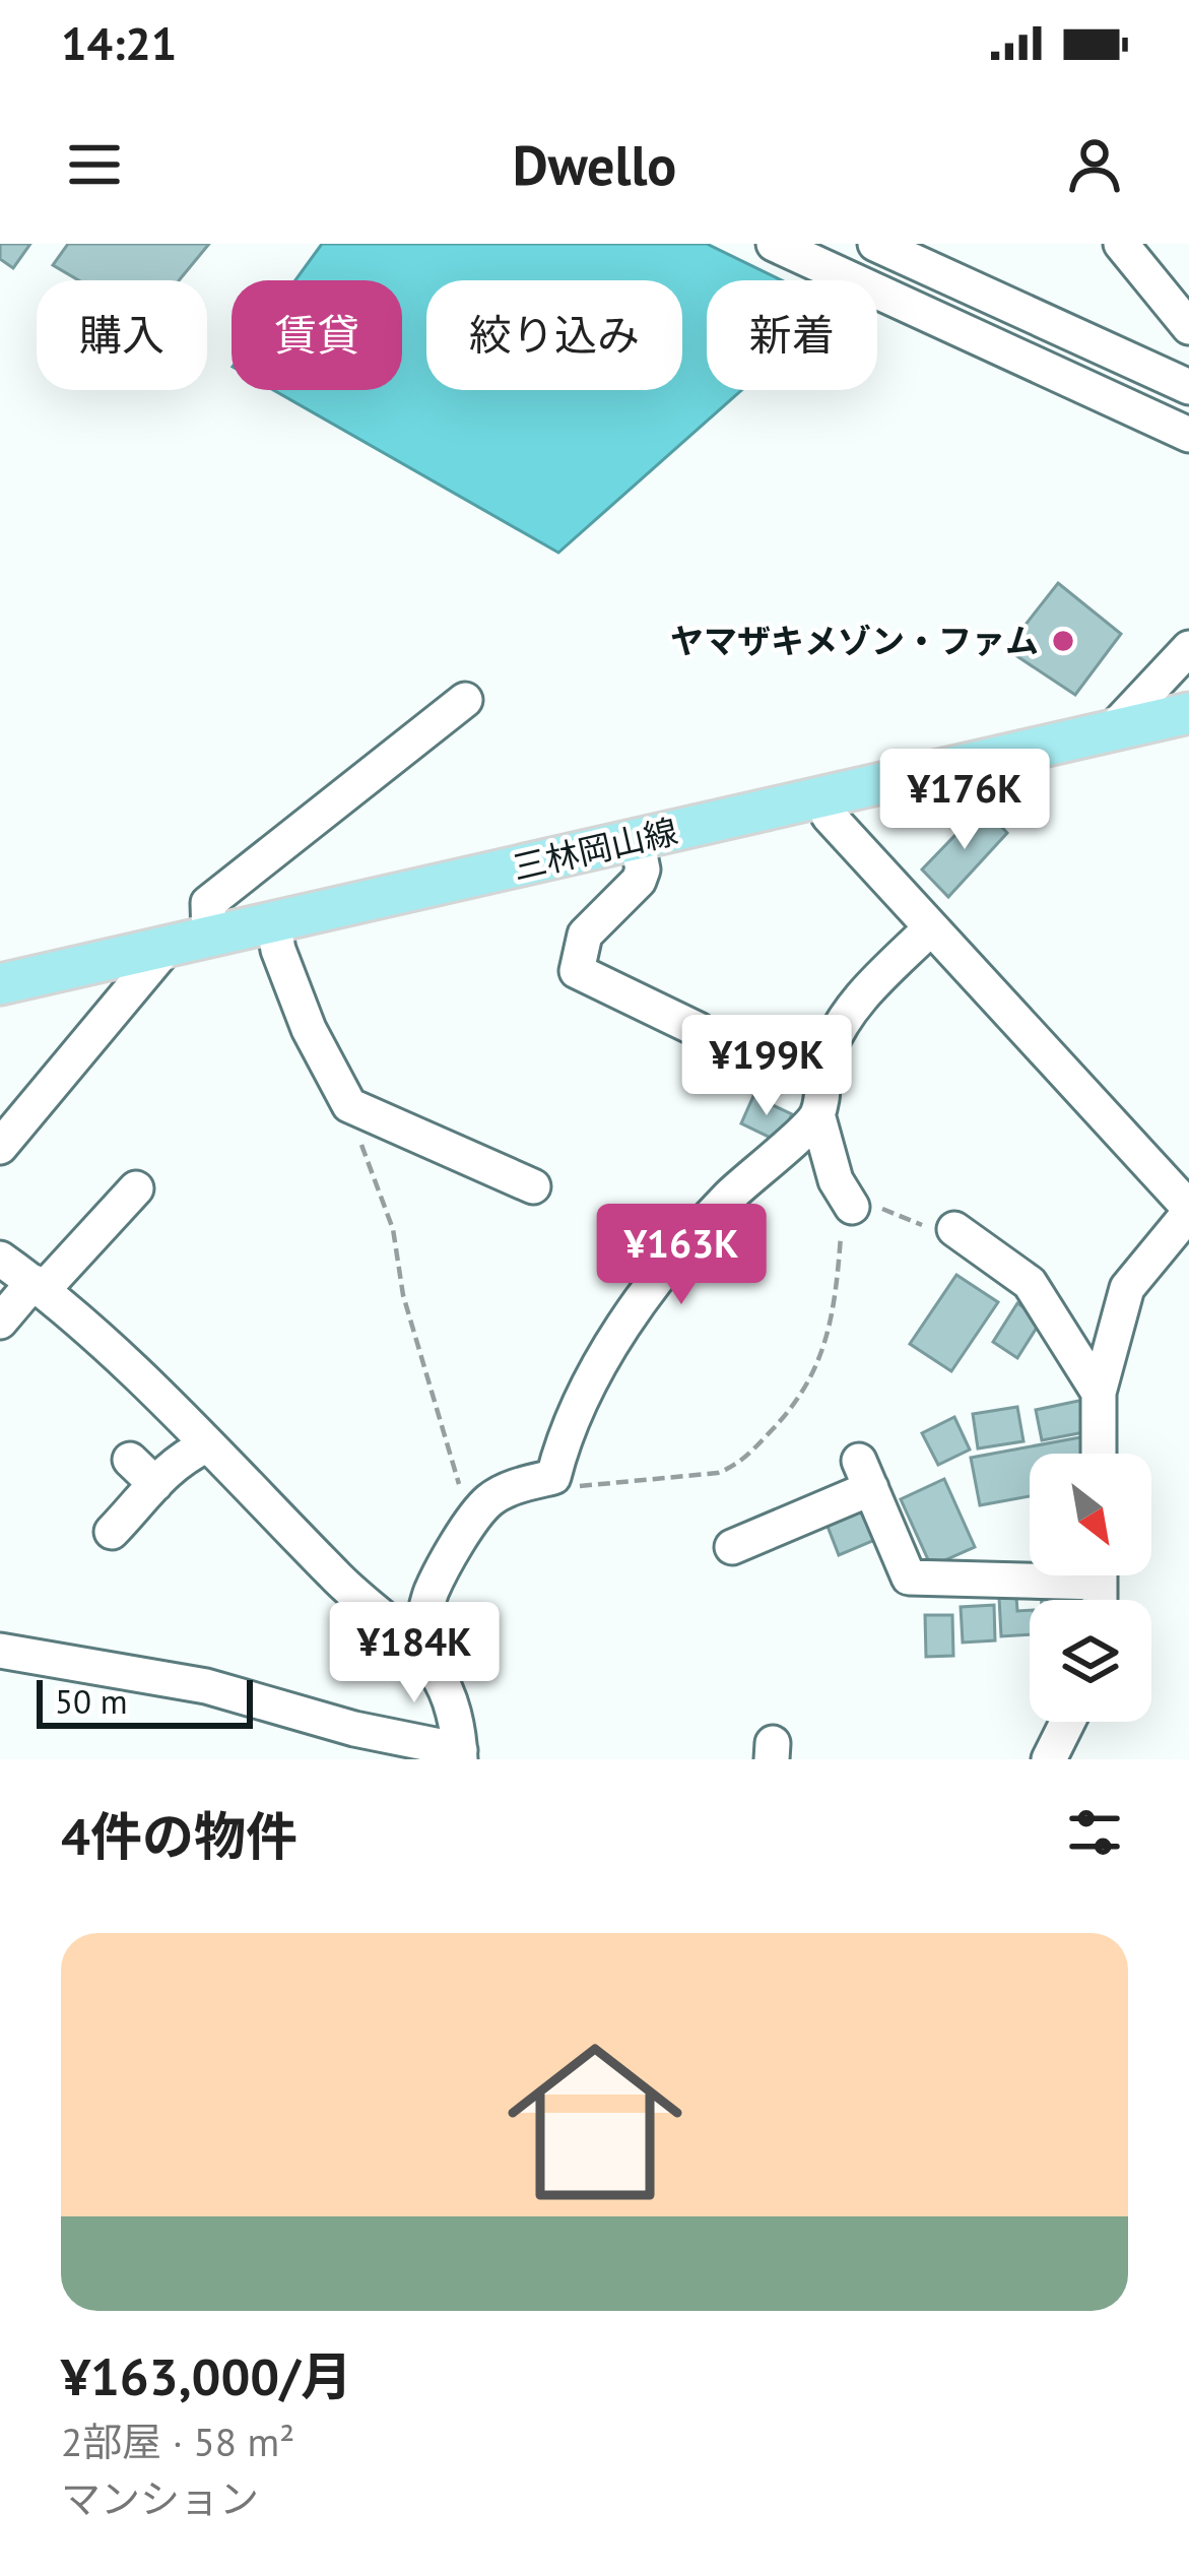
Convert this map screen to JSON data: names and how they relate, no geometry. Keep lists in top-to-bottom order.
{
  "streets": {
    "main road": ["三林岡山線"]
  },
  "places": ["ヤマザキメゾン・ファム"],
  "scale_bar": "50 m",
  "north": "bottom right",
  "page": {
    "status": "14:21",
    "header": "Dwello",
    "chip": [
      "購入",
      "賃貸",
      "絞り込み",
      "新着"
    ],
    "price": [
      "¥176K",
      "¥199K",
      "¥163K",
      "¥184K"
    ],
    "scale": "50 m",
    "heading": "4件の物件",
    "list": [
      {
        "name": "¥163,000/月",
        "note": "2部屋 · 58 m² · マンション"
      }
    ]
  }
}
